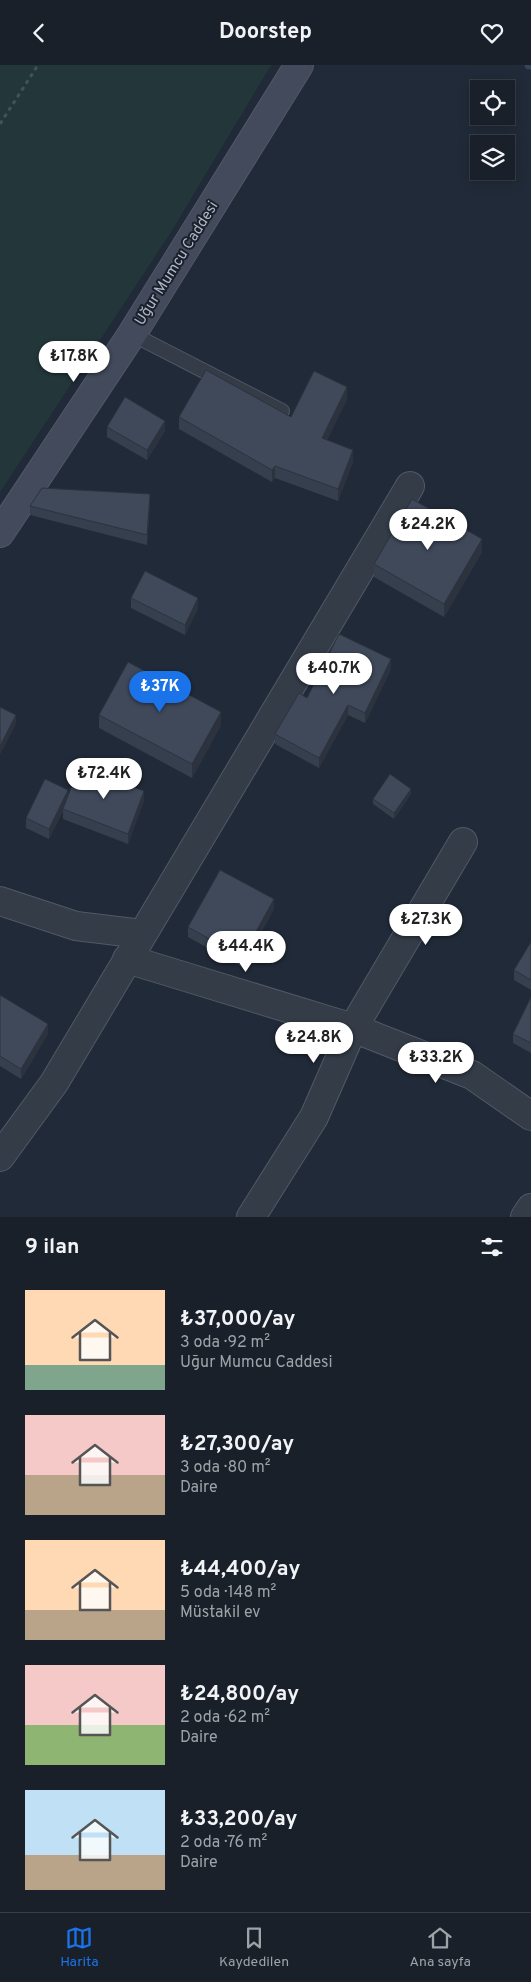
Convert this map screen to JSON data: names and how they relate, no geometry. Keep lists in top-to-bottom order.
{
  "streets": {
    "street": ["Uğur Mumcu Caddesi"]
  },
  "page": {
    "header": "Doorstep",
    "price": [
      "₺17.8K",
      "₺24.2K",
      "₺40.7K",
      "₺37K",
      "₺72.4K",
      "₺27.3K",
      "₺44.4K",
      "₺24.8K",
      "₺33.2K"
    ],
    "heading": "9 ilan",
    "list": [
      {
        "name": "₺37,000/ay",
        "note": "3 oda · 92 m² · Uğur Mumcu Caddesi"
      },
      {
        "name": "₺27,300/ay",
        "note": "3 oda · 80 m² · Daire"
      },
      {
        "name": "₺44,400/ay",
        "note": "5 oda · 148 m² · Müstakil ev"
      },
      {
        "name": "₺24,800/ay",
        "note": "2 oda · 62 m² · Daire"
      },
      {
        "name": "₺33,200/ay",
        "note": "2 oda · 76 m² · Daire"
      }
    ],
    "tabs": ["Harita", "Kaydedilen", "Ana sayfa"]
  }
}
